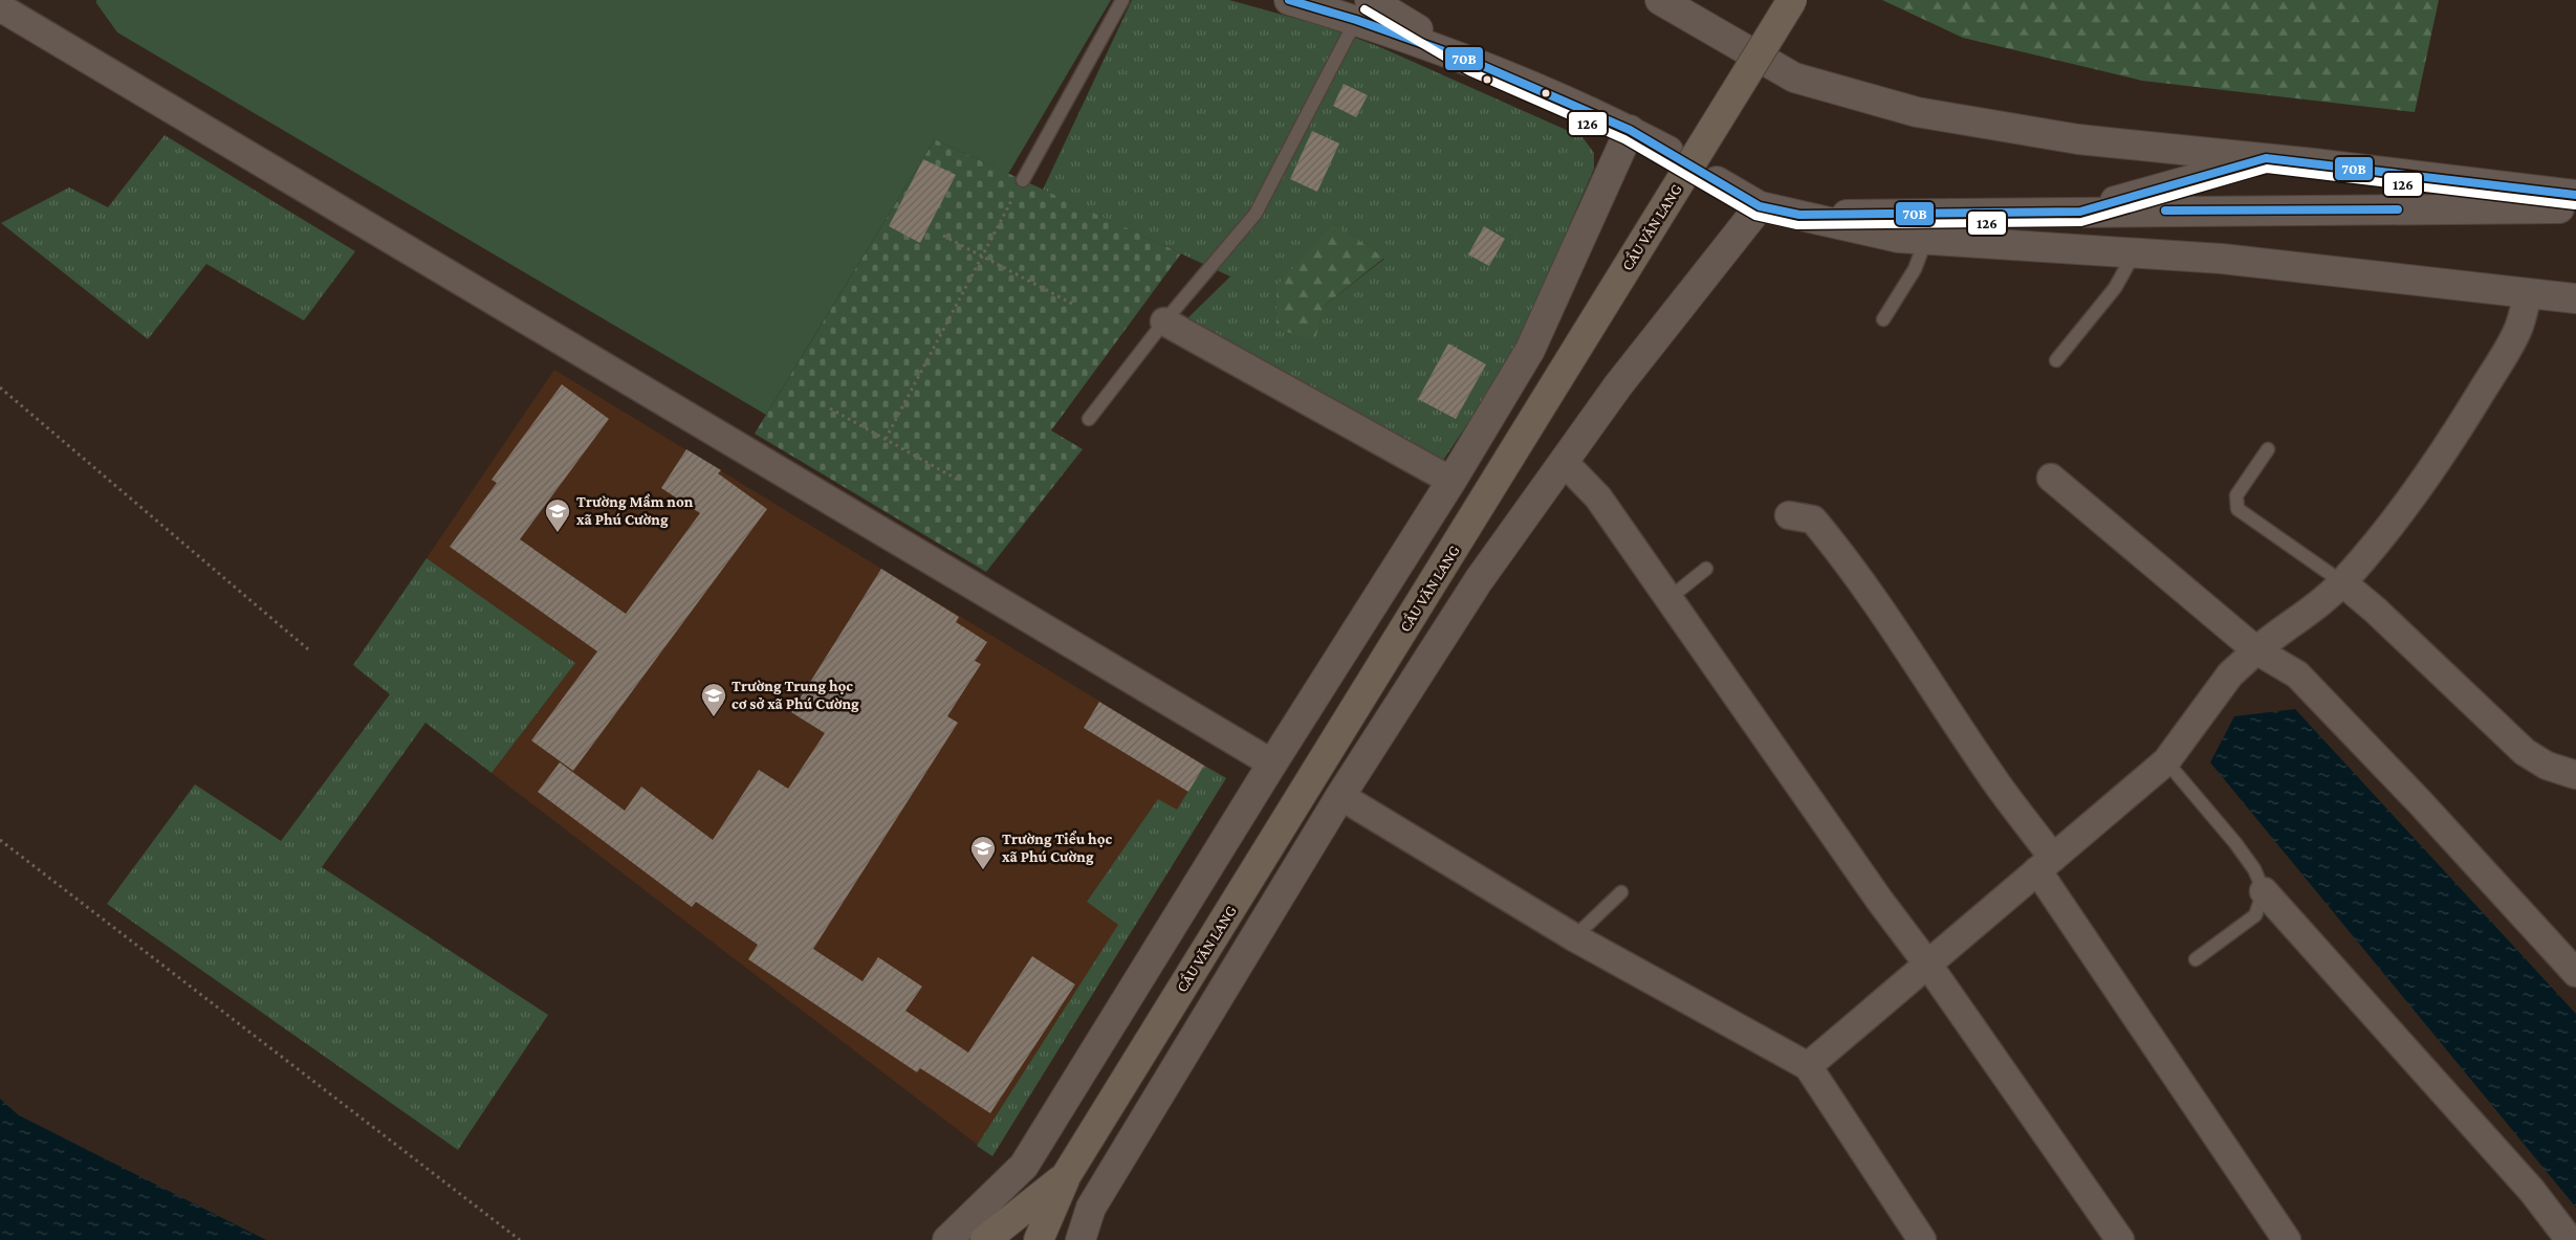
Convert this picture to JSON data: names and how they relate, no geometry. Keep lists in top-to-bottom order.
{
  "streets": {
    "main road": ["CẦU VĂN LANG"]
  },
  "places": {
    "school or university": ["Trường Mầm non xã Phú Cường", "Trường Trung học cơ sở xã Phú Cường", "Trường Tiểu học xã Phú Cường"]
  },
  "lines": ["transit line 70B", "transit line 126"]
}
